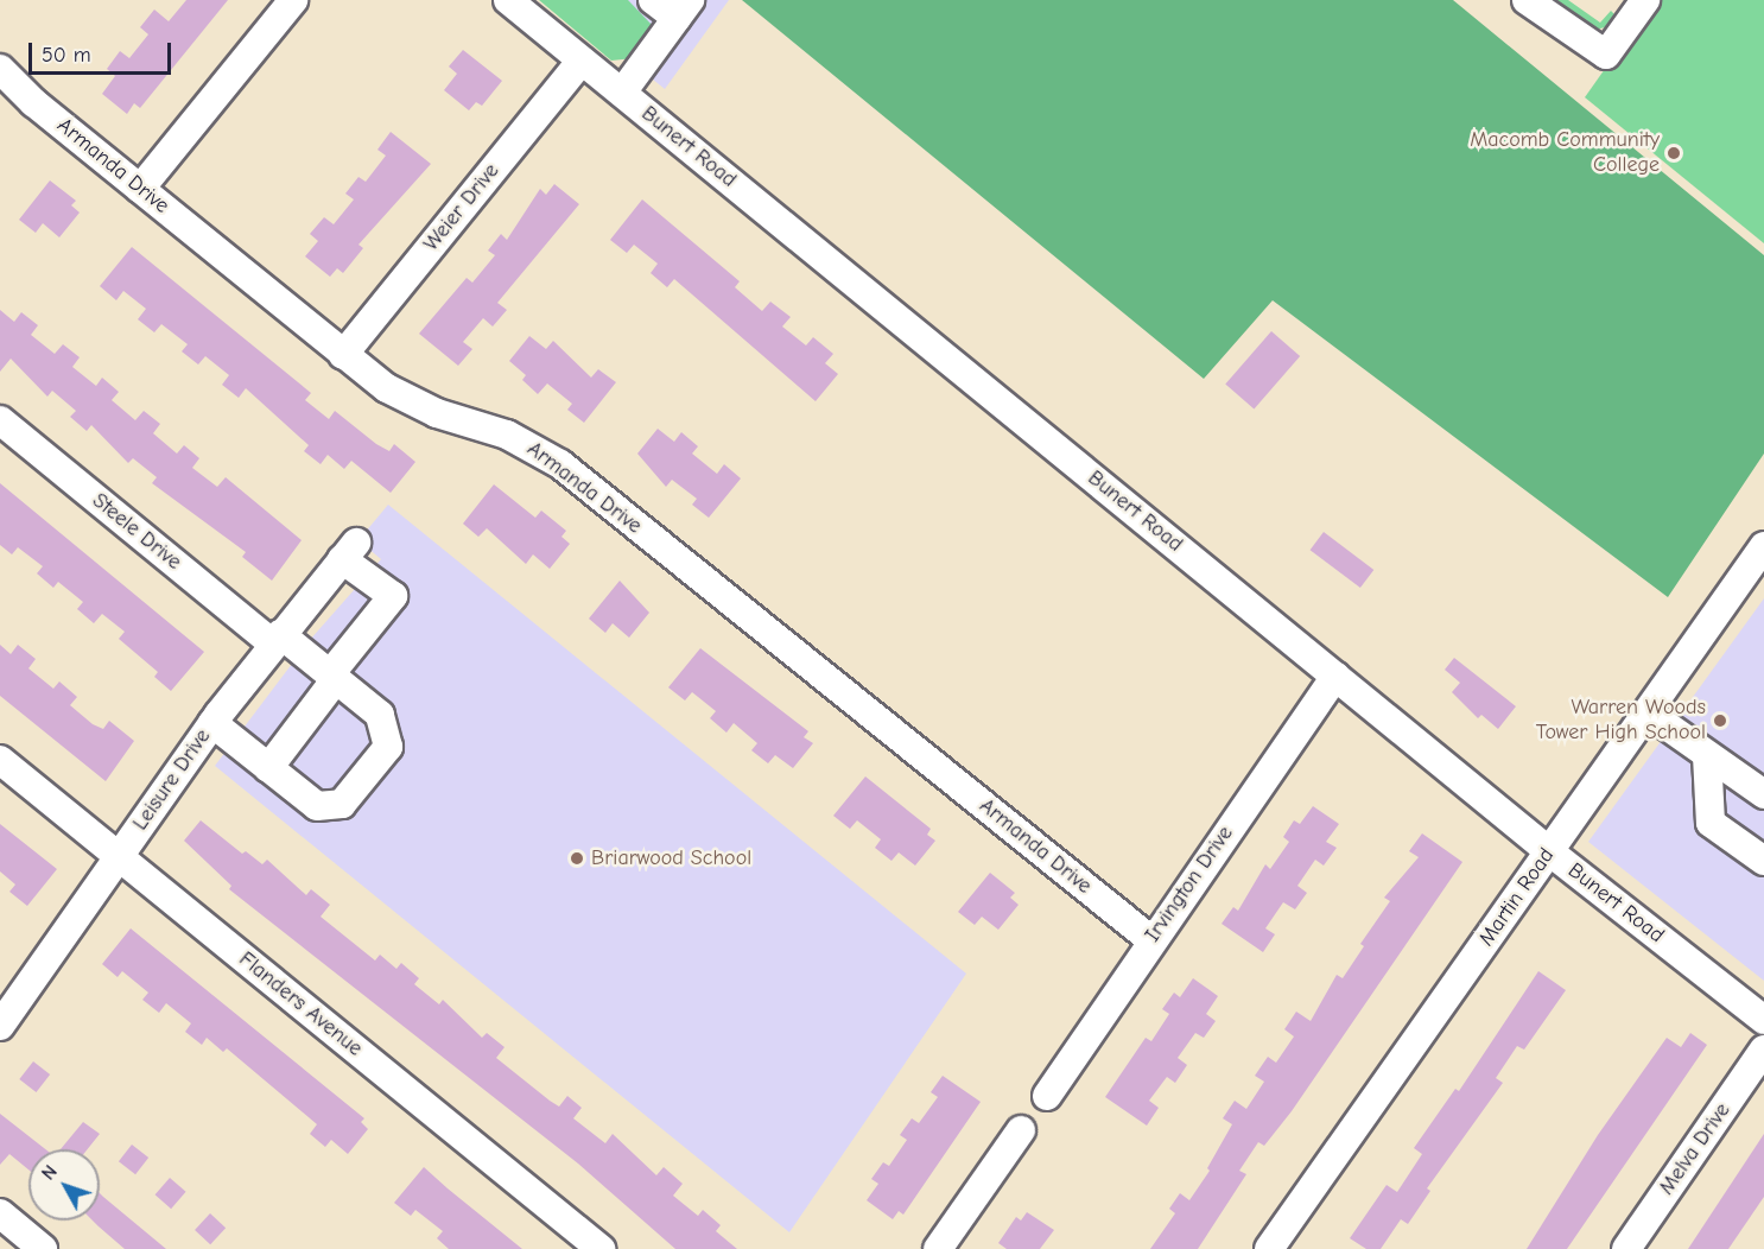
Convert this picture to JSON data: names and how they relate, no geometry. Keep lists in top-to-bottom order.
{
  "streets": {
    "street": [
      "Bunert Road",
      "Armanda Drive",
      "Weier Drive",
      "Steele Drive",
      "Leisure Drive",
      "Irvington Drive",
      "Martin Road",
      "Flanders Avenue",
      "Melva Drive"
    ]
  },
  "crossings": [
    ["Bunert Road", "Weier Drive"],
    ["Bunert Road", "Irvington Drive"],
    ["Bunert Road", "Martin Road"],
    ["Armanda Drive", "Weier Drive"],
    ["Armanda Drive", "Irvington Drive"],
    ["Steele Drive", "Leisure Drive"],
    ["Leisure Drive", "Flanders Avenue"]
  ],
  "places": ["Macomb Community College", "Warren Woods Tower High School", "Briarwood School"],
  "scale_bar": "50 m",
  "north": "top left"
}
